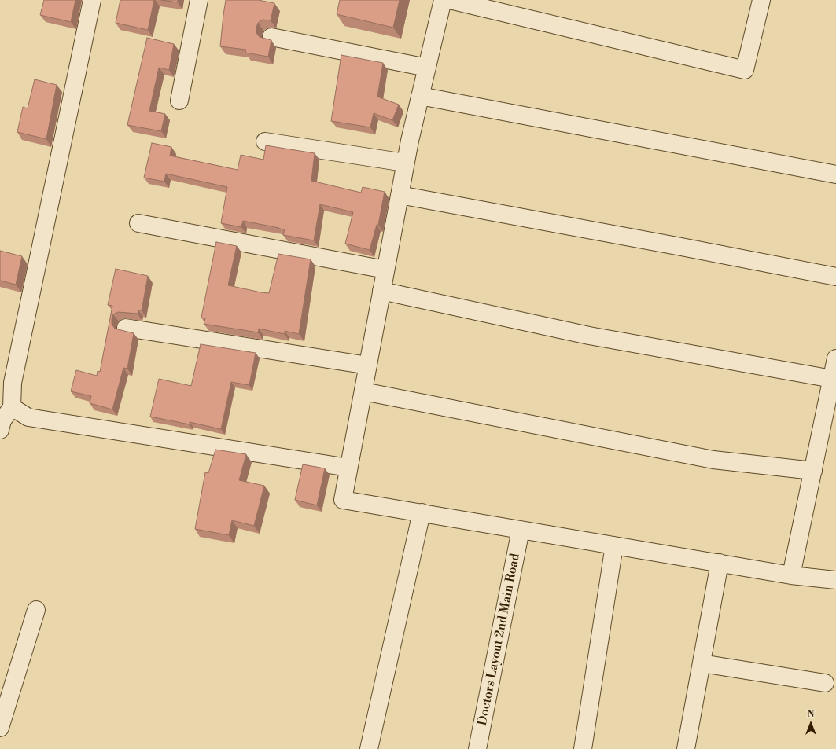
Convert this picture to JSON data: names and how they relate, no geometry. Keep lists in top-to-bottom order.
{
  "streets": {
    "street": ["Doctors Layout 2nd Main Road"]
  },
  "north": "top"
}
